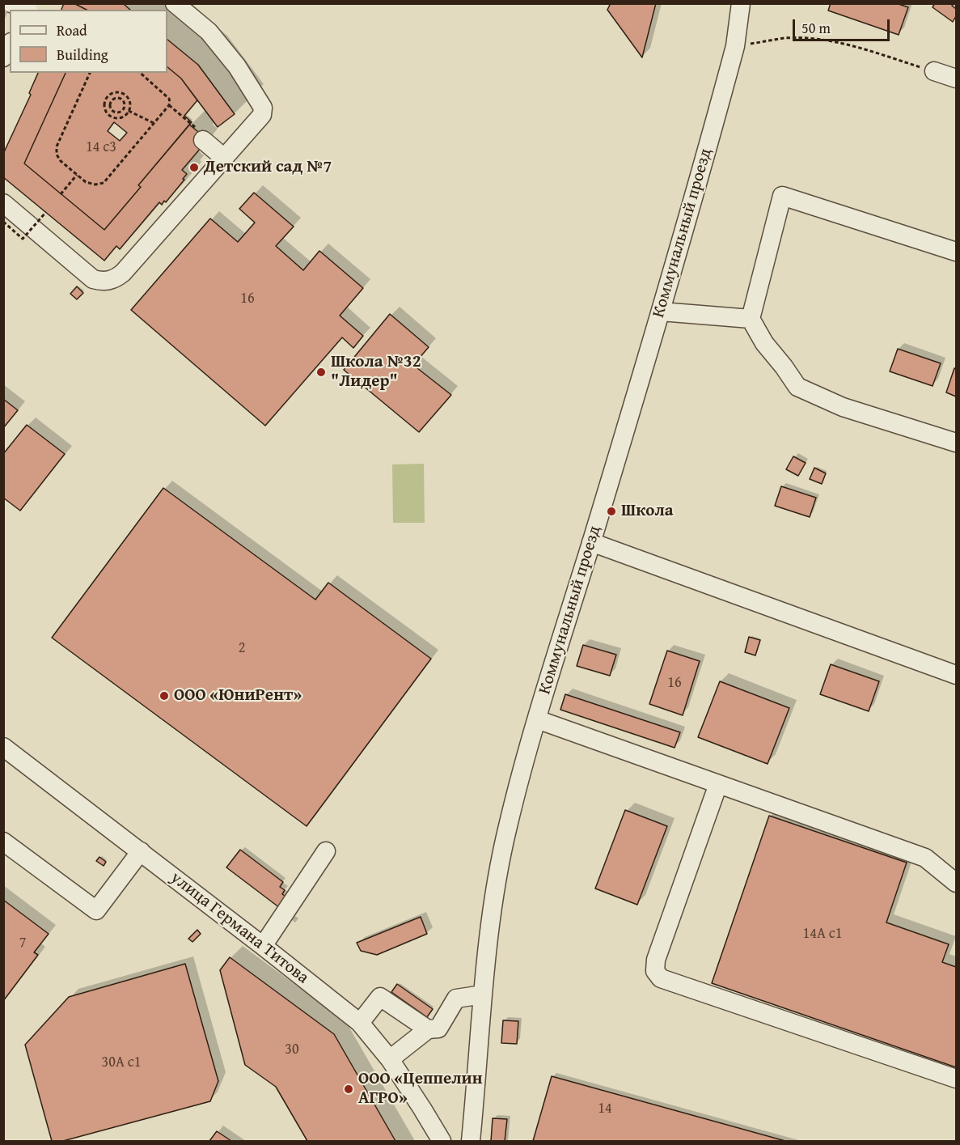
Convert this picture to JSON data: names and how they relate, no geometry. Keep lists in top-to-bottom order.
{
  "streets": {
    "street": ["Коммунальный проезд", "улица Германа Титова"]
  },
  "places": [
    "Детский сад №7",
    "Школа №32 \"Лидер\"",
    "Школа",
    "ООО «ЮниРент»",
    "ООО «Цеппелин АГРО»"
  ],
  "house_numbers": [
    "14 с3",
    "16",
    "2",
    "16",
    "14А с1",
    "7",
    "30",
    "30А с1",
    "14"
  ],
  "legend": ["Road", "Building"],
  "scale_bar": "50 m"
}
